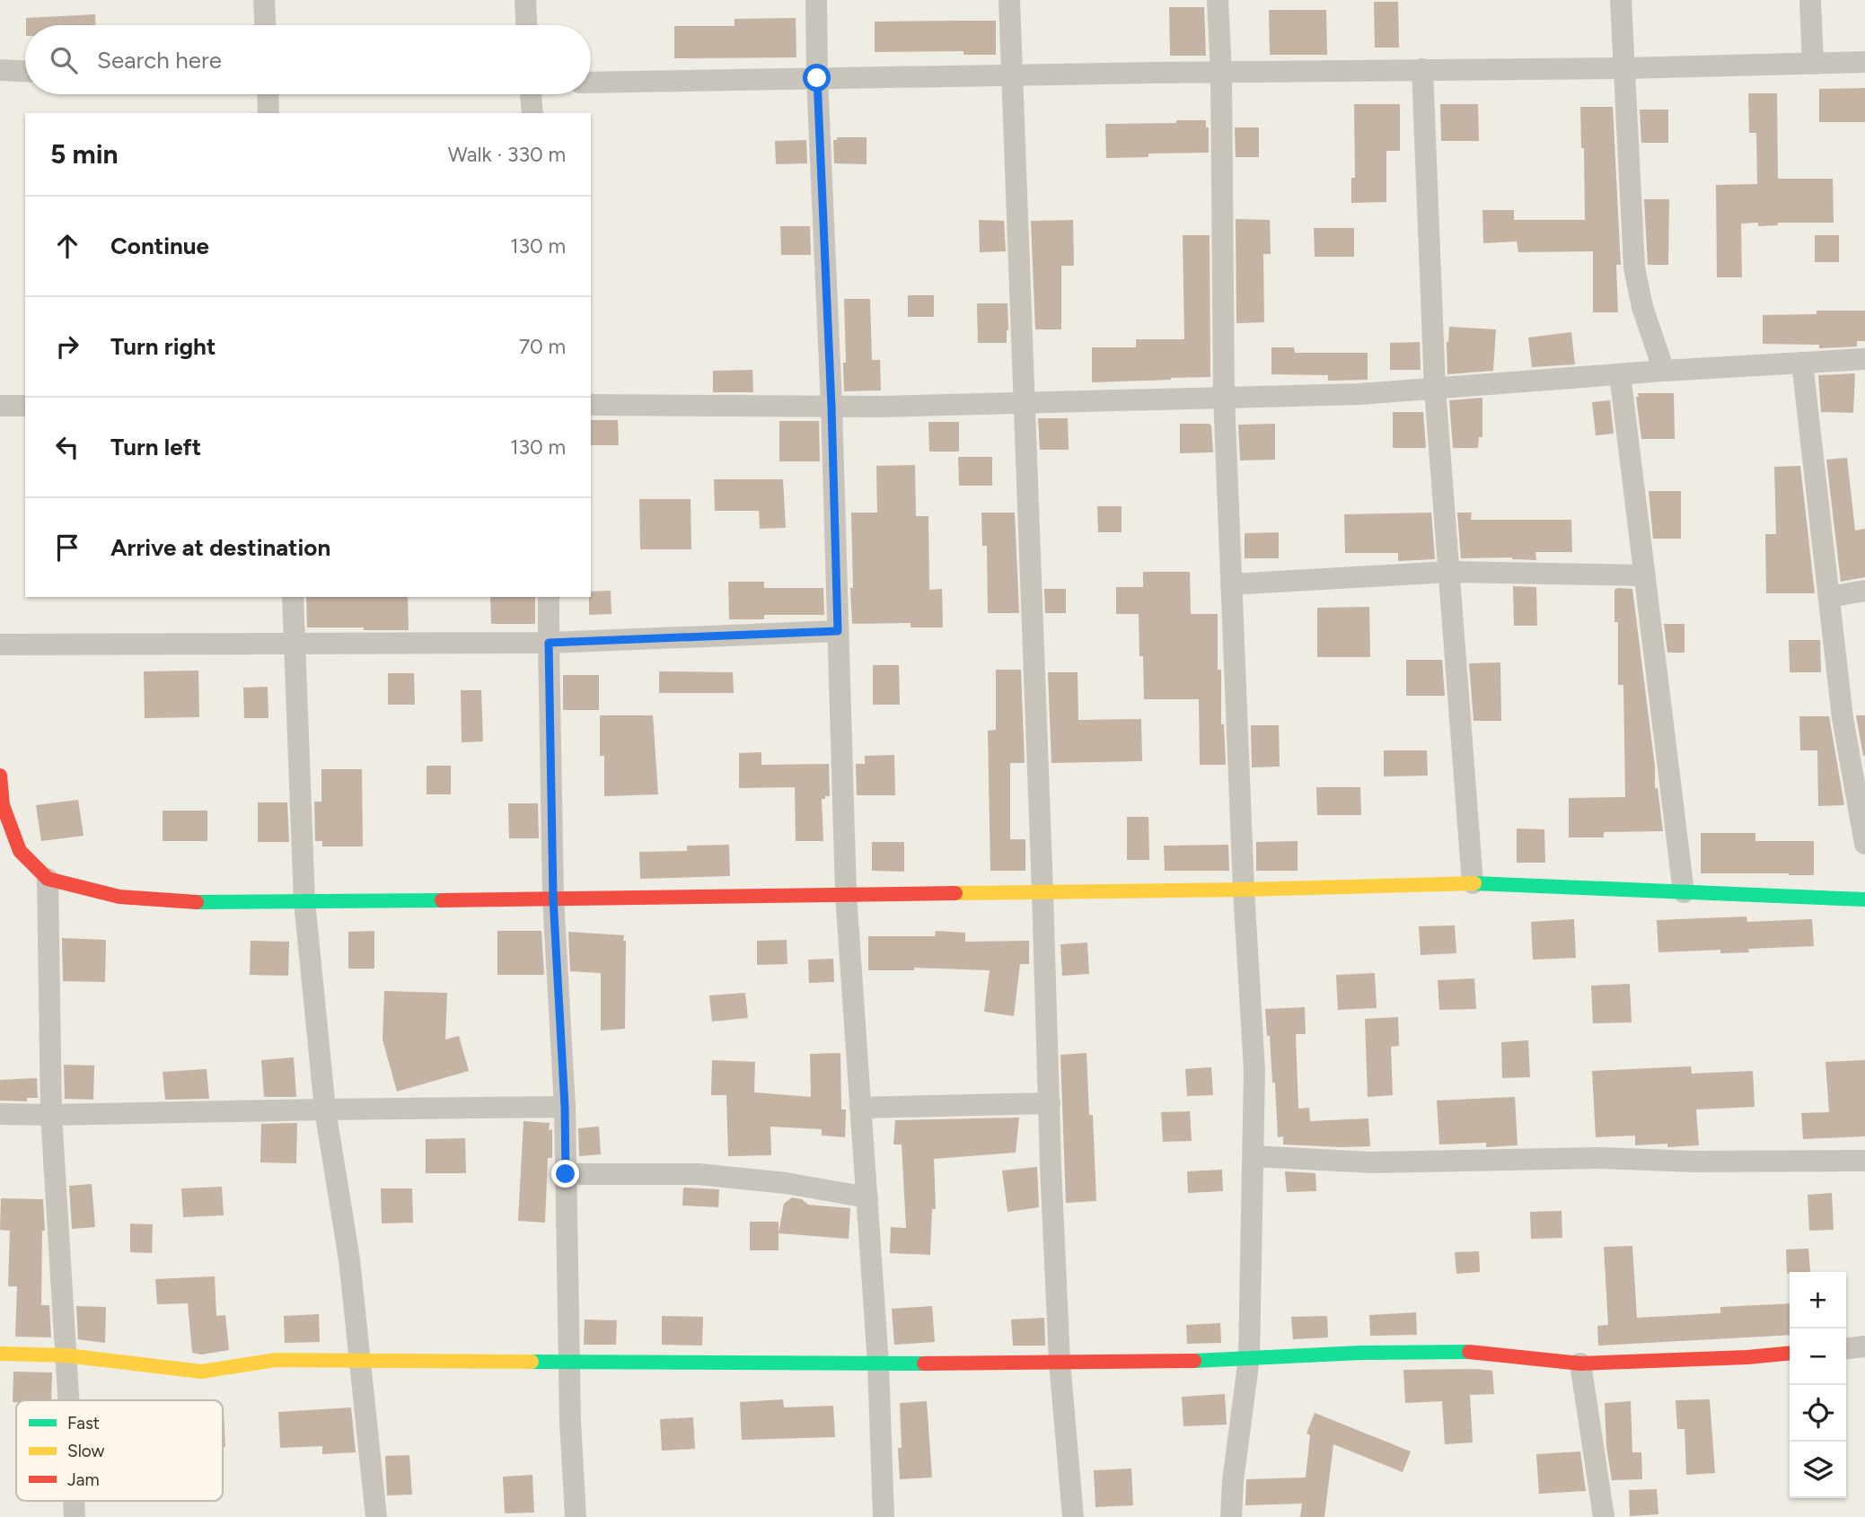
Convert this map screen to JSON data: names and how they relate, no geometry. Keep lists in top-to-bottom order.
{
  "legend": ["Fast", "Slow", "Jam"],
  "page": {
    "search": "Search here",
    "heading": ["5 min", "Walk · 330 m"],
    "list": [
      ["Continue", "130 m"],
      ["Turn right", "70 m"],
      ["Turn left", "130 m"],
      "Arrive at destination"
    ],
    "map_buttons": ["+", "−"]
  }
}
